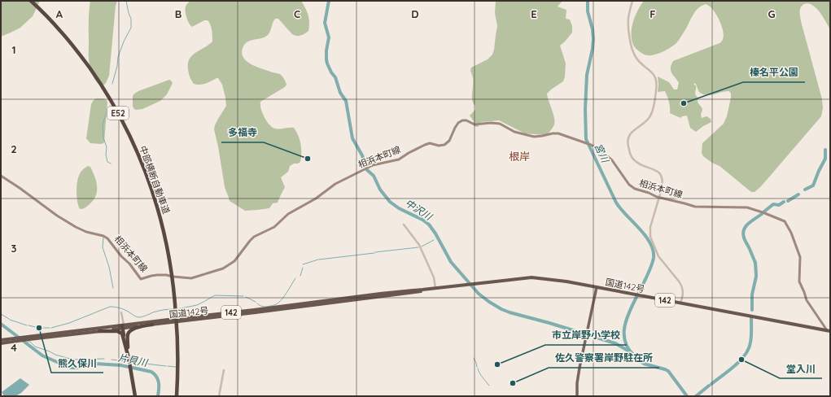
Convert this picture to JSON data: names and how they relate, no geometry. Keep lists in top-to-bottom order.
{
  "streets": {
    "highway": [
      "E52",
      "中部横断自動車道",
      "国道142号",
      "142"
    ],
    "main road": ["相浜本町線"]
  },
  "crossings": [
    ["相浜本町線", "国道142号"]
  ],
  "districts": ["根岸"],
  "water": ["宮川", "中沢川", "片貝川"],
  "places": [
    "榛名平公園",
    "多福寺",
    "熊久保川",
    "堂入川",
    "市立岸野小学校",
    "佐久警察署岸野駐在所"
  ],
  "grid": {
    "columns": [
      "A",
      "B",
      "C",
      "D",
      "E",
      "F",
      "G"
    ],
    "rows": [
      "1",
      "2",
      "3",
      "4"
    ]
  }
}
